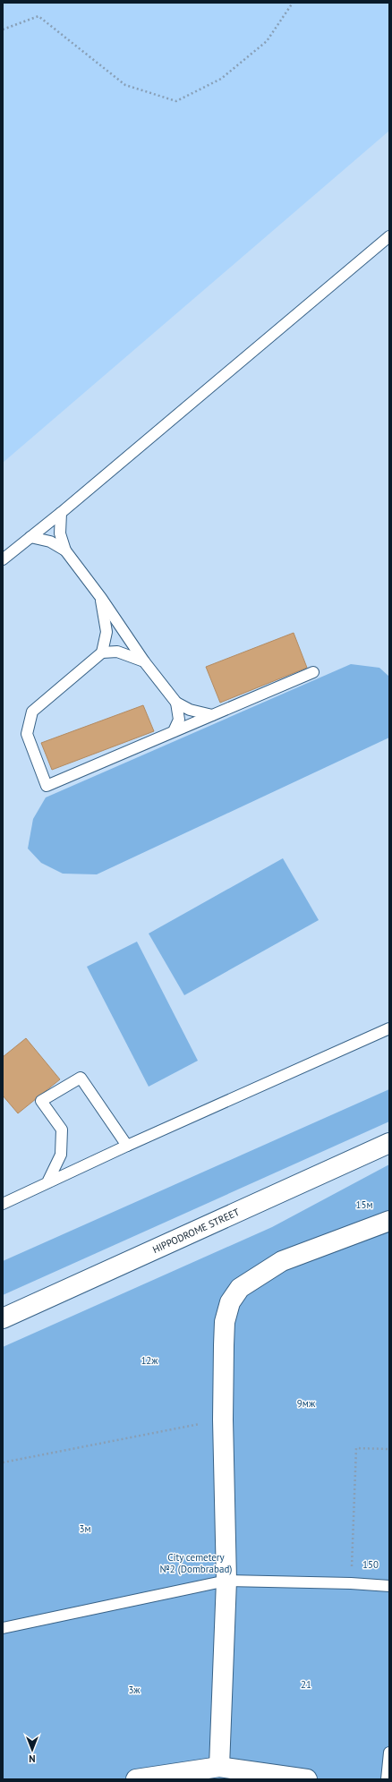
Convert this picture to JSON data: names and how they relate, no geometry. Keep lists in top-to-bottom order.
{
  "streets": {
    "street": ["HIPPODROME STREET"]
  },
  "parks": [
    "15м",
    "12ж",
    "9мж",
    "3м",
    "City cemetery №2 (Dombrabad)",
    "150",
    "21",
    "3ж"
  ],
  "north": "bottom"
}
